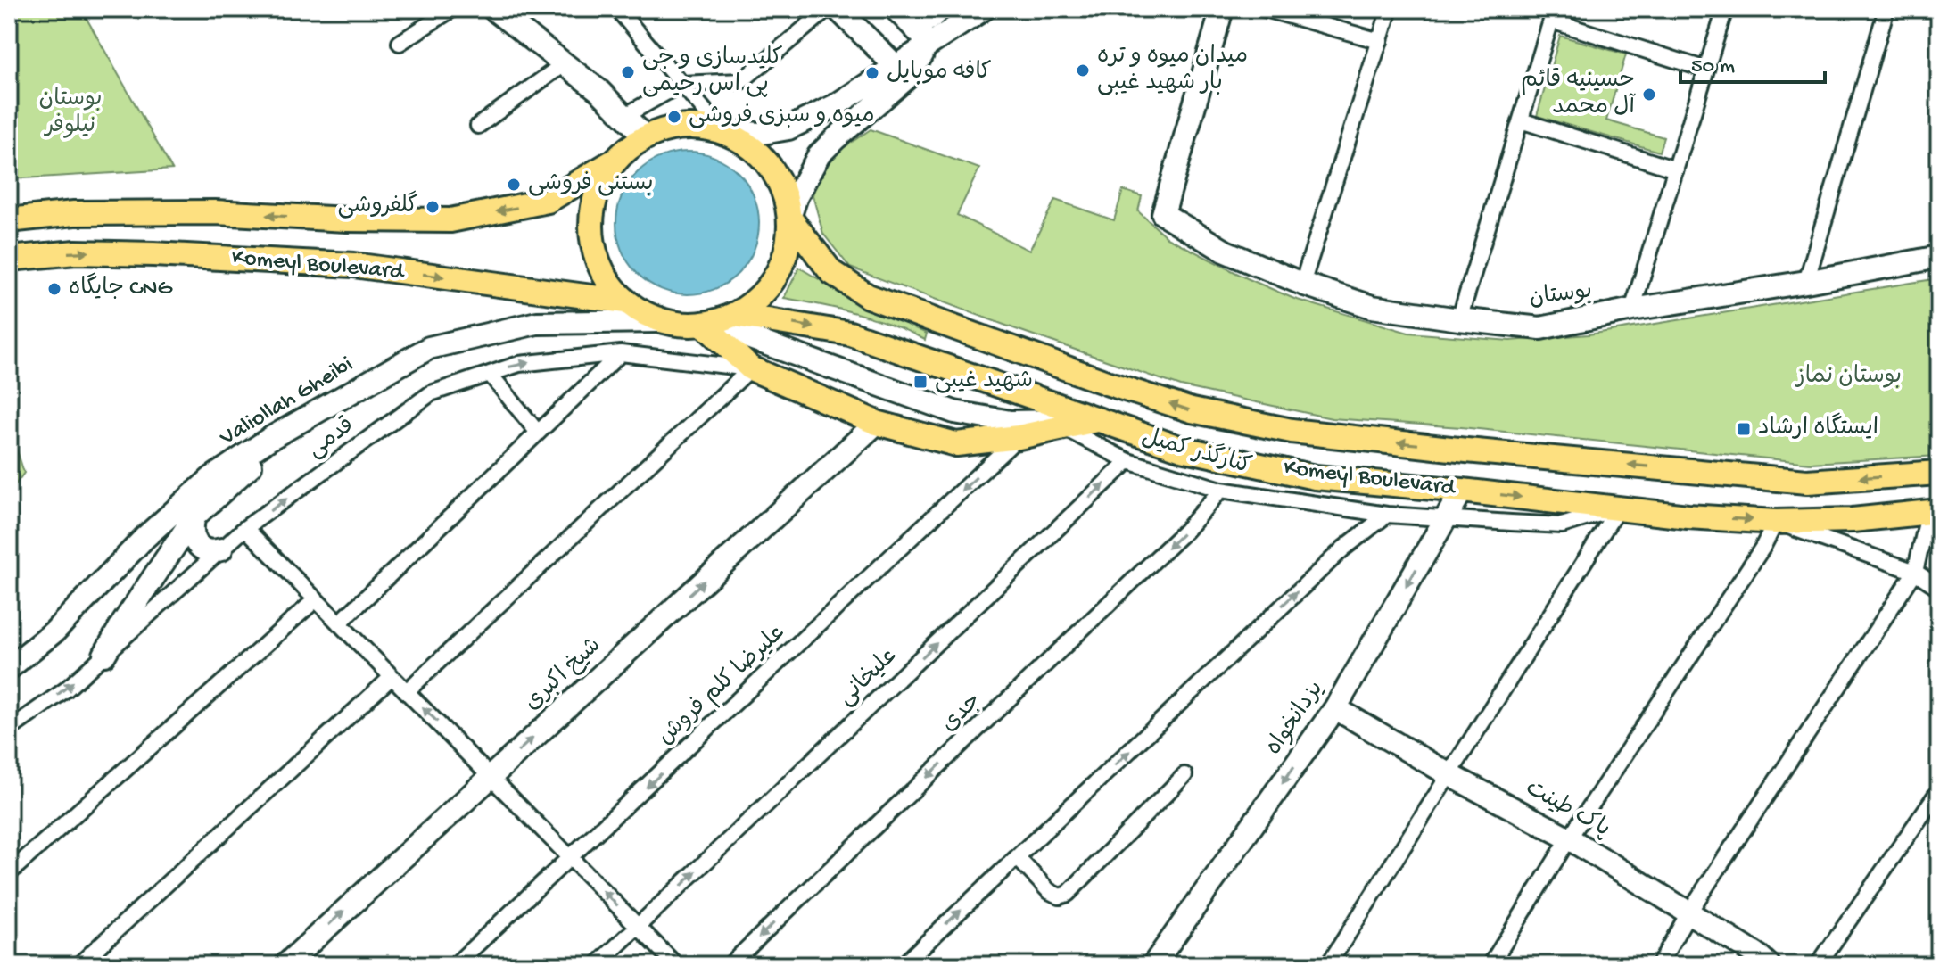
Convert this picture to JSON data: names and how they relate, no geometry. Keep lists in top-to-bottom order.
{
  "streets": {
    "main road": ["Komeyl Boulevard"],
    "street": [
      "بوستان",
      "Valiollah Gheibi",
      "قدمی",
      "کنارگذر کمیل",
      "شیخ اکبری",
      "علیخانی",
      "علیرضا کلم فروش",
      "جدی",
      "یزدانخواه",
      "پاک طینت"
    ]
  },
  "crossings": [
    ["Komeyl Boulevard", "Valiollah Gheibi"],
    ["Komeyl Boulevard", "کنارگذر کمیل"],
    ["Komeyl Boulevard", "یزدانخواه"],
    ["کنارگذر کمیل", "علیخانی"],
    ["کنارگذر کمیل", "جدی"],
    ["کنارگذر کمیل", "یزدانخواه"],
    ["یزدانخواه", "پاک طینت"]
  ],
  "one_way": ["علیخانی", "علیرضا کلم فروش"],
  "parks": ["بوستان نیلوفر", "بوستان نماز"],
  "places": {
    "other": [
      "میدان میوه و تره بار شهید غیبی",
      "کلیدسازی و جی پی اس رحیمی",
      "کافه موبایل",
      "حسینیه قائم آل محمد",
      "میوه و سبزی فروشی",
      "بستنی فروشی",
      "گلفروشی",
      "جایگاه CNG"
    ],
    "transit": ["شهید غیبی", "ایستگاه ارشاد"]
  },
  "scale_bar": "50 m"
}
